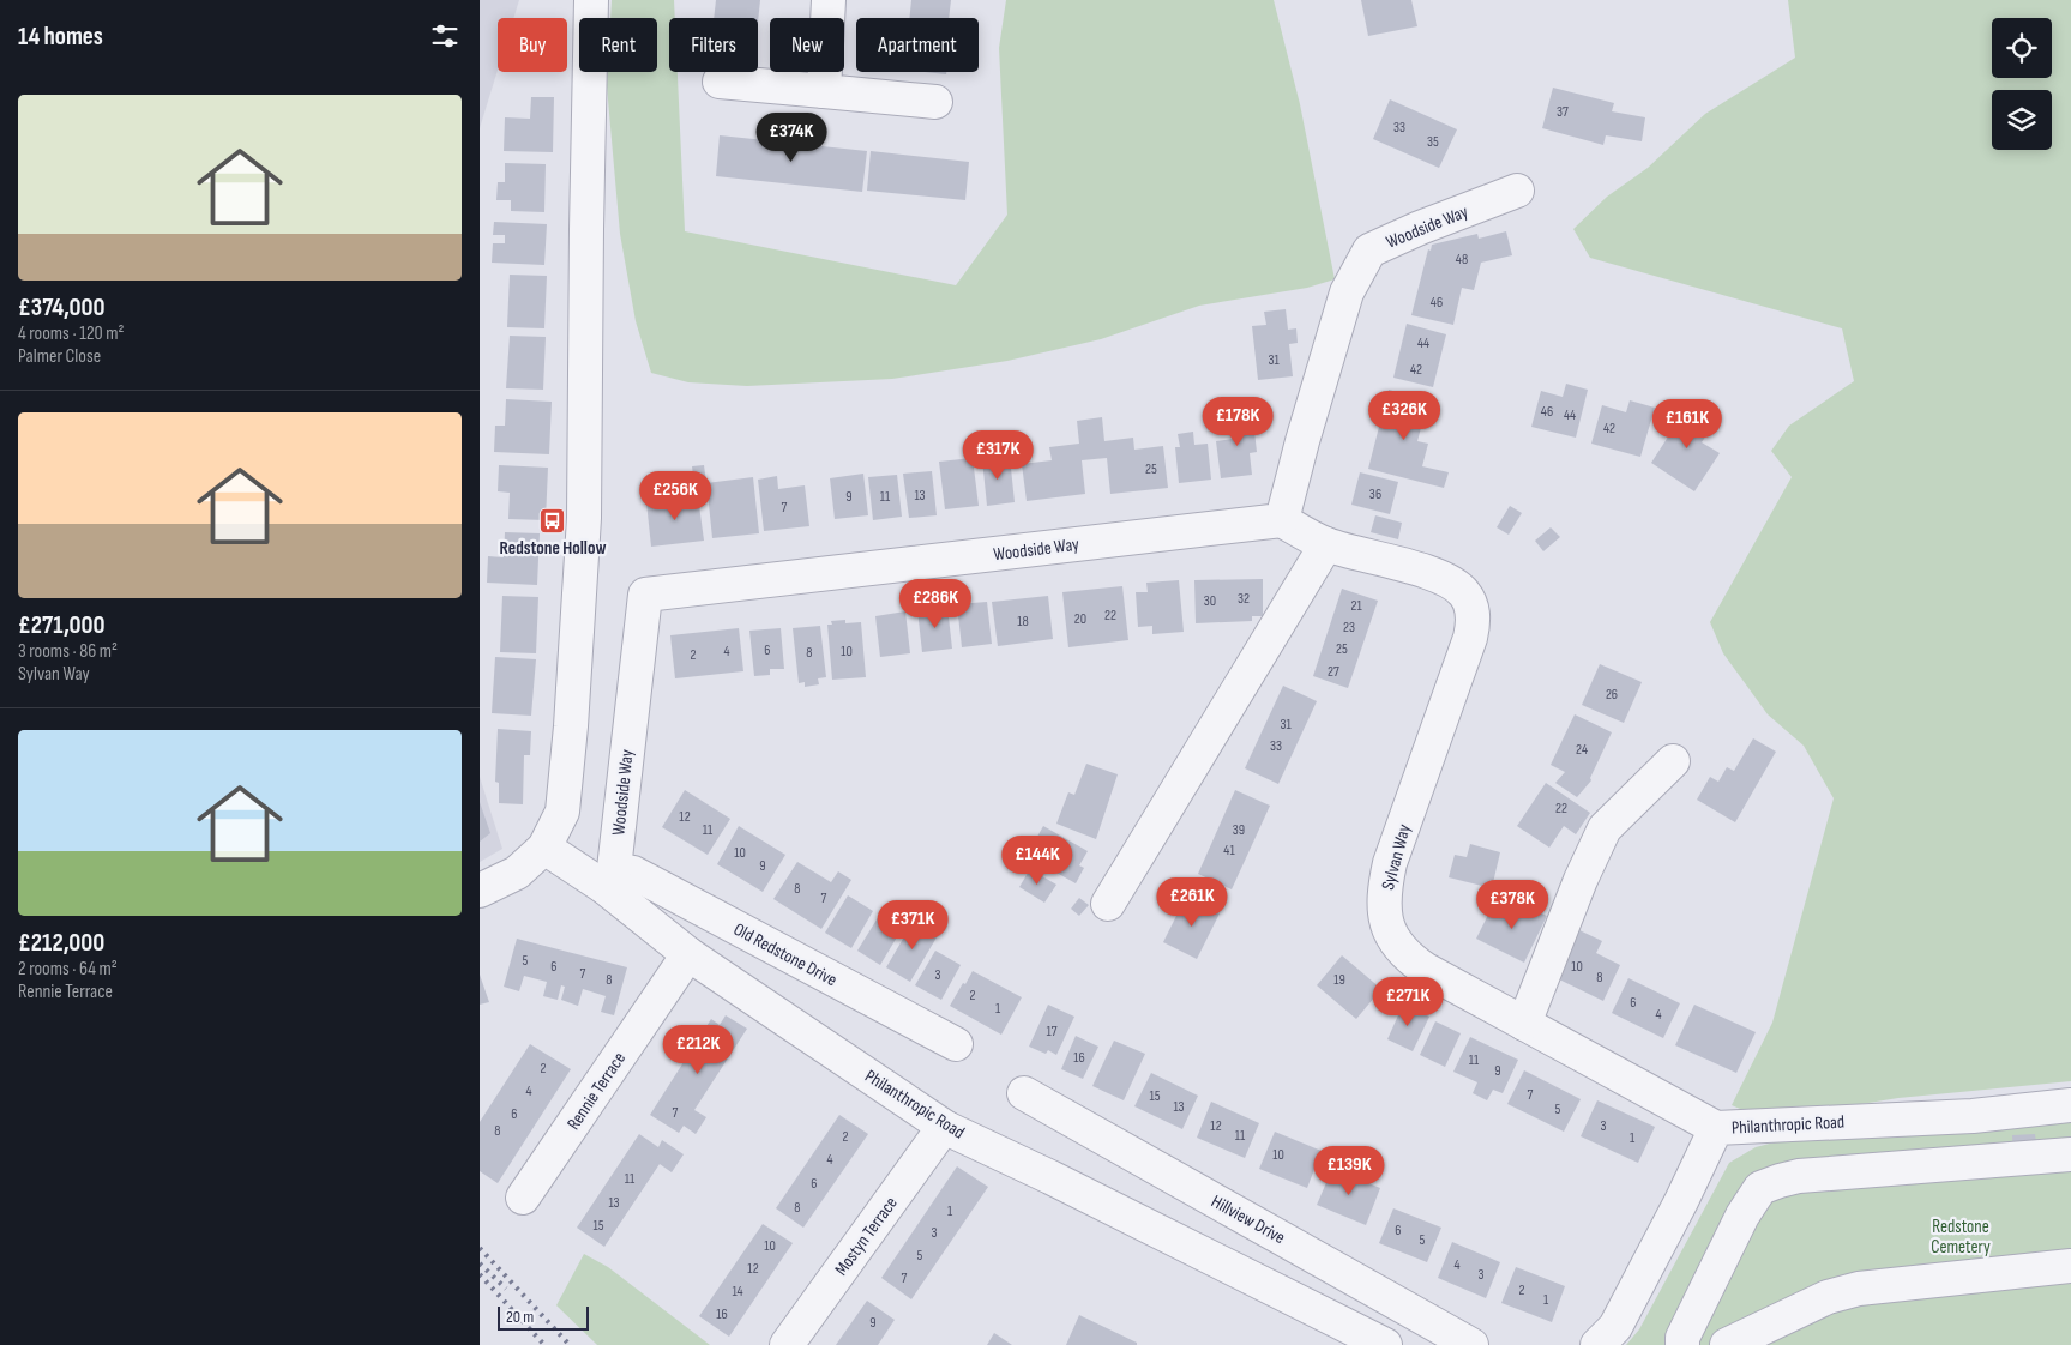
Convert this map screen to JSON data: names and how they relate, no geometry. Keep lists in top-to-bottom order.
{
  "streets": {
    "street": [
      "Woodside Way",
      "Sylvan Way",
      "Old Redstone Drive",
      "Rennie Terrace",
      "Philanthropic Road",
      "Hillview Drive",
      "Mostyn Terrace"
    ]
  },
  "crossings": [
    ["Woodside Way", "Sylvan Way"],
    ["Woodside Way", "Old Redstone Drive"],
    ["Woodside Way", "Philanthropic Road"],
    ["Sylvan Way", "Philanthropic Road"],
    ["Old Redstone Drive", "Philanthropic Road"],
    ["Rennie Terrace", "Philanthropic Road"],
    ["Philanthropic Road", "Mostyn Terrace"]
  ],
  "parks": ["Redstone Cemetery"],
  "places": {
    "bus stop": ["Redstone Hollow"]
  },
  "house_numbers": [
    "37",
    "33",
    "35",
    "48",
    "46",
    "44",
    "31",
    "42",
    "46",
    "44",
    "42",
    "25",
    "36",
    "13",
    "9",
    "11",
    "7",
    "32",
    "30",
    "21",
    "22",
    "20",
    "18",
    "23",
    "25",
    "6",
    "4",
    "10",
    "8",
    "2",
    "27",
    "26",
    "31",
    "33",
    "24",
    "22",
    "12",
    "11",
    "39",
    "41",
    "10",
    "9",
    "8",
    "7",
    "5",
    "6",
    "10",
    "7",
    "3",
    "8",
    "8",
    "19",
    "2",
    "6",
    "1",
    "4",
    "17",
    "16",
    "11",
    "2",
    "9",
    "4",
    "7",
    "15",
    "13",
    "5",
    "7",
    "6",
    "12",
    "3",
    "8",
    "11",
    "2",
    "1",
    "10",
    "4",
    "11",
    "6",
    "13",
    "8",
    "1",
    "15",
    "6",
    "3",
    "5",
    "10",
    "5",
    "4",
    "12",
    "3",
    "7",
    "2",
    "14",
    "1",
    "16",
    "9"
  ],
  "scale_bar": "20 m",
  "page": {
    "heading": "14 homes",
    "chip": [
      "Buy",
      "Rent",
      "Filters",
      "New",
      "Apartment"
    ],
    "list": [
      {
        "name": "£374,000",
        "note": "4 rooms · 120 m² · Palmer Close"
      },
      {
        "name": "£271,000",
        "note": "3 rooms · 86 m² · Sylvan Way"
      },
      {
        "name": "£212,000",
        "note": "2 rooms · 64 m² · Rennie Terrace"
      }
    ],
    "price": [
      "£374K",
      "£326K",
      "£178K",
      "£161K",
      "£317K",
      "£256K",
      "£286K",
      "£144K",
      "£261K",
      "£378K",
      "£371K",
      "£271K",
      "£212K",
      "£139K"
    ],
    "scale": "20 m"
  }
}
